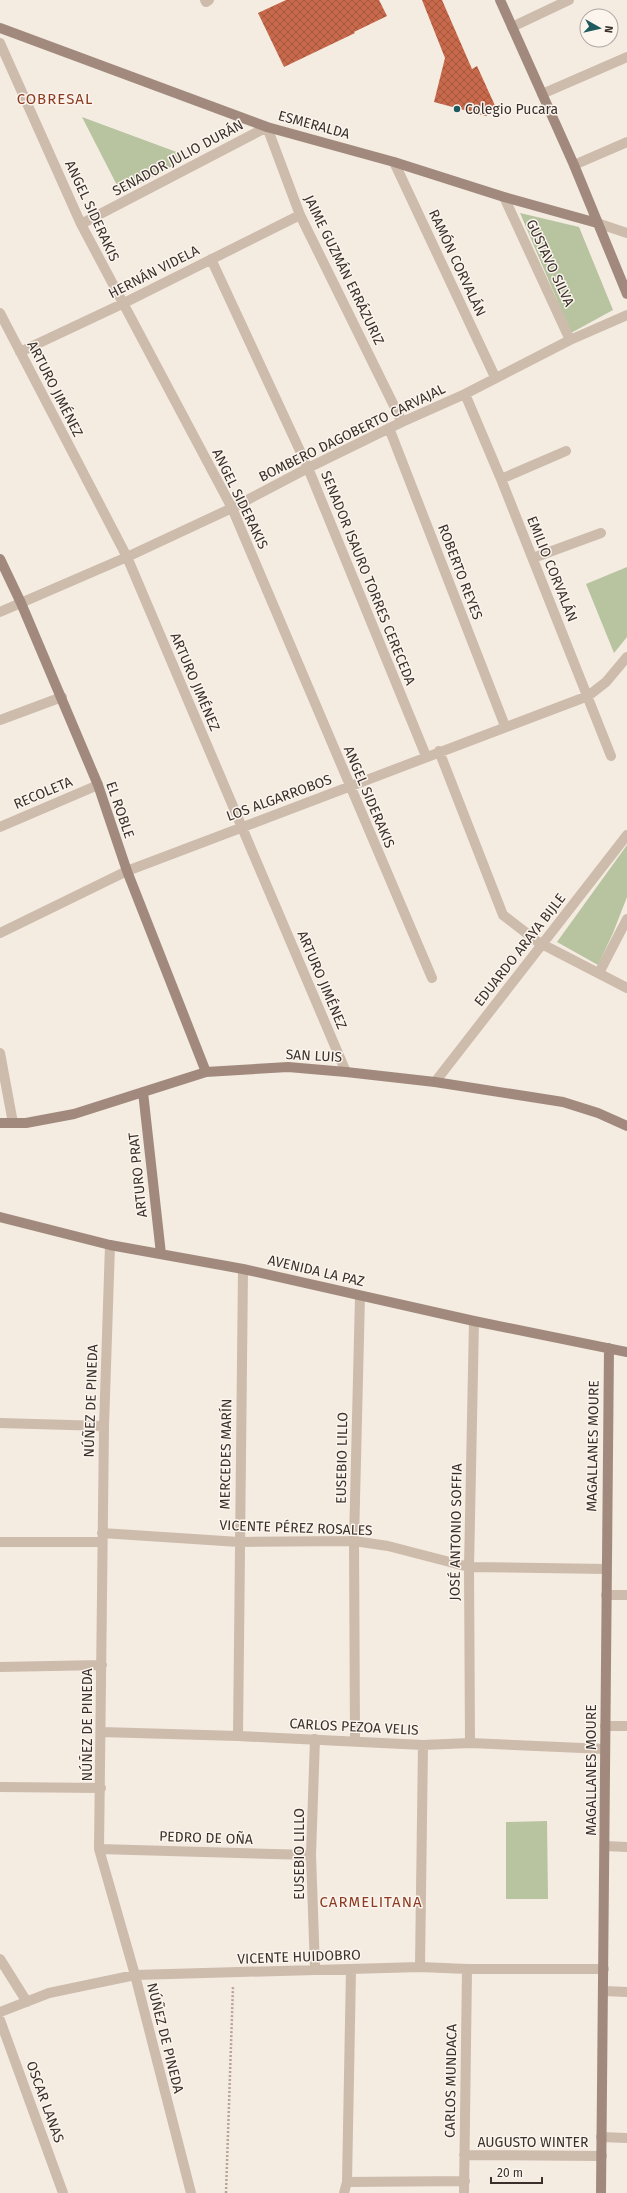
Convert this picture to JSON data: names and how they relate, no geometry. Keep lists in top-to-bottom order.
{
  "streets": {
    "street": [
      "ESMERALDA",
      "SENADOR JULIO DURÁN",
      "ANGEL SIDERAKIS",
      "RAMÓN CORVALÁN",
      "GUSTAVO SILVA",
      "JAIME GUZMÁN ERRÁZURIZ",
      "HERNÁN VIDELA",
      "ARTURO JIMÉNEZ",
      "BOMBERO DAGOBERTO CARVAJAL",
      "EMILIO CORVALÁN",
      "ROBERTO REYES",
      "SENADOR ISAURO TORRES CERECEDA",
      "RECOLETA",
      "LOS ALGARROBOS",
      "EL ROBLE",
      "EDUARDO ARAYA BIJLE",
      "SAN LUIS",
      "ARTURO PRAT",
      "AVENIDA LA PAZ",
      "NÚÑEZ DE PINEDA",
      "MAGALLANES MOURE",
      "MERCEDES MARÍN",
      "EUSEBIO LILLO",
      "VICENTE PÉREZ ROSALES",
      "JOSÉ ANTONIO SOFFIA",
      "CARLOS PEZOA VELIS",
      "PEDRO DE OÑA",
      "VICENTE HUIDOBRO",
      "CARLOS MUNDACA",
      "OSCAR LANAS",
      "AUGUSTO WINTER"
    ]
  },
  "crossings": [
    ["ESMERALDA", "SENADOR JULIO DURÁN"],
    ["ESMERALDA", "RAMÓN CORVALÁN"],
    ["ESMERALDA", "GUSTAVO SILVA"],
    ["ESMERALDA", "JAIME GUZMÁN ERRÁZURIZ"],
    ["SENADOR JULIO DURÁN", "ANGEL SIDERAKIS"],
    ["SENADOR JULIO DURÁN", "JAIME GUZMÁN ERRÁZURIZ"],
    ["ANGEL SIDERAKIS", "HERNÁN VIDELA"],
    ["ANGEL SIDERAKIS", "BOMBERO DAGOBERTO CARVAJAL"],
    ["ANGEL SIDERAKIS", "LOS ALGARROBOS"],
    ["RAMÓN CORVALÁN", "BOMBERO DAGOBERTO CARVAJAL"],
    ["GUSTAVO SILVA", "BOMBERO DAGOBERTO CARVAJAL"],
    ["JAIME GUZMÁN ERRÁZURIZ", "HERNÁN VIDELA"],
    ["JAIME GUZMÁN ERRÁZURIZ", "BOMBERO DAGOBERTO CARVAJAL"],
    ["HERNÁN VIDELA", "ARTURO JIMÉNEZ"],
    ["HERNÁN VIDELA", "SENADOR ISAURO TORRES CERECEDA"],
    ["ARTURO JIMÉNEZ", "BOMBERO DAGOBERTO CARVAJAL"],
    ["ARTURO JIMÉNEZ", "LOS ALGARROBOS"],
    ["ARTURO JIMÉNEZ", "SAN LUIS"],
    ["BOMBERO DAGOBERTO CARVAJAL", "EMILIO CORVALÁN"],
    ["BOMBERO DAGOBERTO CARVAJAL", "ROBERTO REYES"],
    ["BOMBERO DAGOBERTO CARVAJAL", "SENADOR ISAURO TORRES CERECEDA"],
    ["BOMBERO DAGOBERTO CARVAJAL", "EL ROBLE"],
    ["EMILIO CORVALÁN", "LOS ALGARROBOS"],
    ["ROBERTO REYES", "LOS ALGARROBOS"],
    ["SENADOR ISAURO TORRES CERECEDA", "LOS ALGARROBOS"],
    ["RECOLETA", "EL ROBLE"],
    ["LOS ALGARROBOS", "EL ROBLE"],
    ["EL ROBLE", "SAN LUIS"],
    ["EDUARDO ARAYA BIJLE", "SAN LUIS"],
    ["SAN LUIS", "ARTURO PRAT"],
    ["ARTURO PRAT", "AVENIDA LA PAZ"],
    ["AVENIDA LA PAZ", "NÚÑEZ DE PINEDA"],
    ["AVENIDA LA PAZ", "MAGALLANES MOURE"],
    ["AVENIDA LA PAZ", "MERCEDES MARÍN"],
    ["AVENIDA LA PAZ", "EUSEBIO LILLO"],
    ["AVENIDA LA PAZ", "JOSÉ ANTONIO SOFFIA"],
    ["NÚÑEZ DE PINEDA", "VICENTE PÉREZ ROSALES"],
    ["NÚÑEZ DE PINEDA", "CARLOS PEZOA VELIS"],
    ["NÚÑEZ DE PINEDA", "PEDRO DE OÑA"],
    ["NÚÑEZ DE PINEDA", "VICENTE HUIDOBRO"],
    ["MAGALLANES MOURE", "VICENTE PÉREZ ROSALES"],
    ["MAGALLANES MOURE", "CARLOS PEZOA VELIS"],
    ["MAGALLANES MOURE", "VICENTE HUIDOBRO"],
    ["MAGALLANES MOURE", "AUGUSTO WINTER"],
    ["MERCEDES MARÍN", "VICENTE PÉREZ ROSALES"],
    ["MERCEDES MARÍN", "CARLOS PEZOA VELIS"],
    ["EUSEBIO LILLO", "VICENTE PÉREZ ROSALES"],
    ["EUSEBIO LILLO", "CARLOS PEZOA VELIS"],
    ["EUSEBIO LILLO", "PEDRO DE OÑA"],
    ["EUSEBIO LILLO", "VICENTE HUIDOBRO"],
    ["VICENTE PÉREZ ROSALES", "JOSÉ ANTONIO SOFFIA"],
    ["JOSÉ ANTONIO SOFFIA", "CARLOS PEZOA VELIS"],
    ["VICENTE HUIDOBRO", "CARLOS MUNDACA"],
    ["CARLOS MUNDACA", "AUGUSTO WINTER"]
  ],
  "districts": ["COBRESAL", "CARMELITANA"],
  "places": ["Colegio Pucara"],
  "scale_bar": "20 m",
  "north": "right"
}
